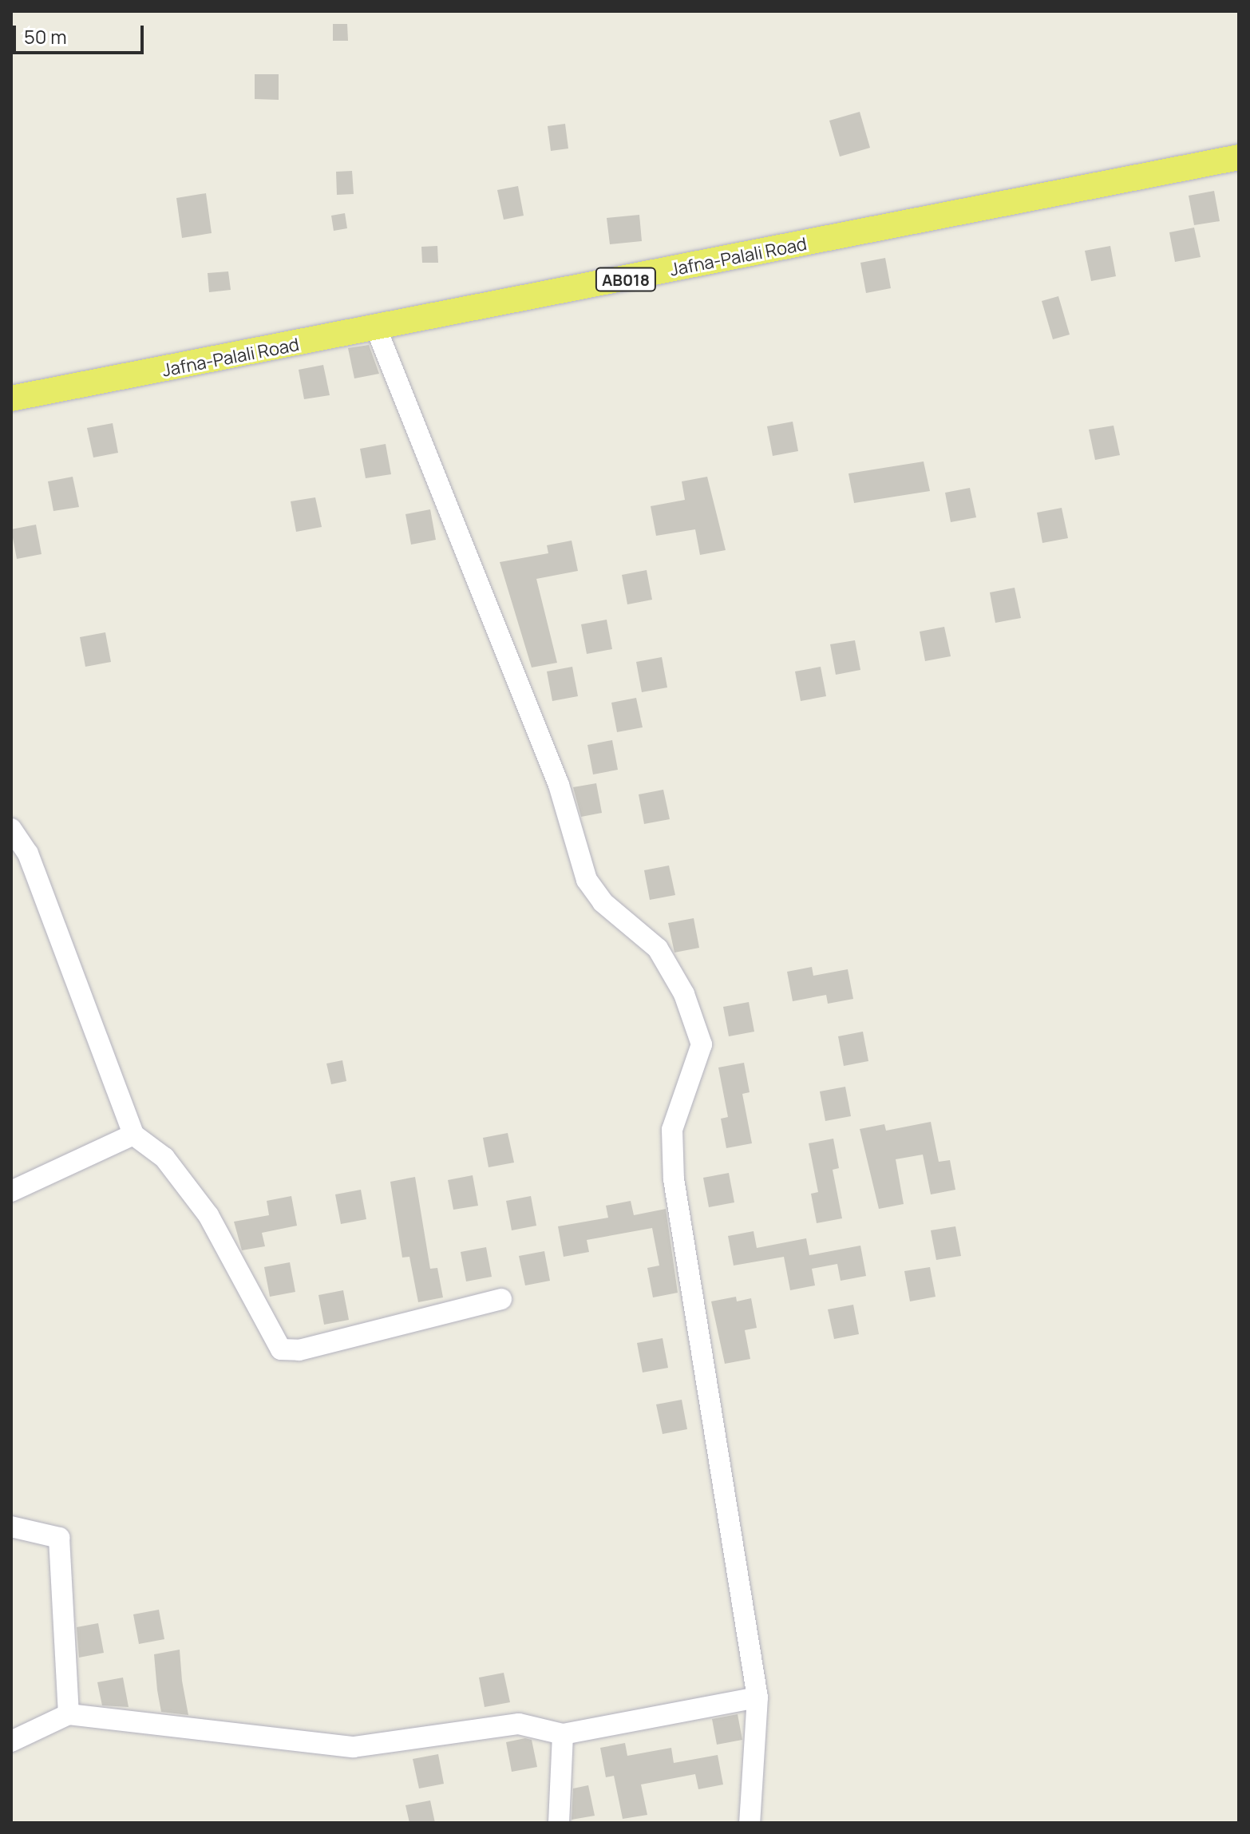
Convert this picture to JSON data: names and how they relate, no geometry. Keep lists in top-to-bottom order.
{
  "streets": {
    "main road": ["Jafna-Palali Road", "AB018"]
  },
  "scale_bar": "50 m"
}
